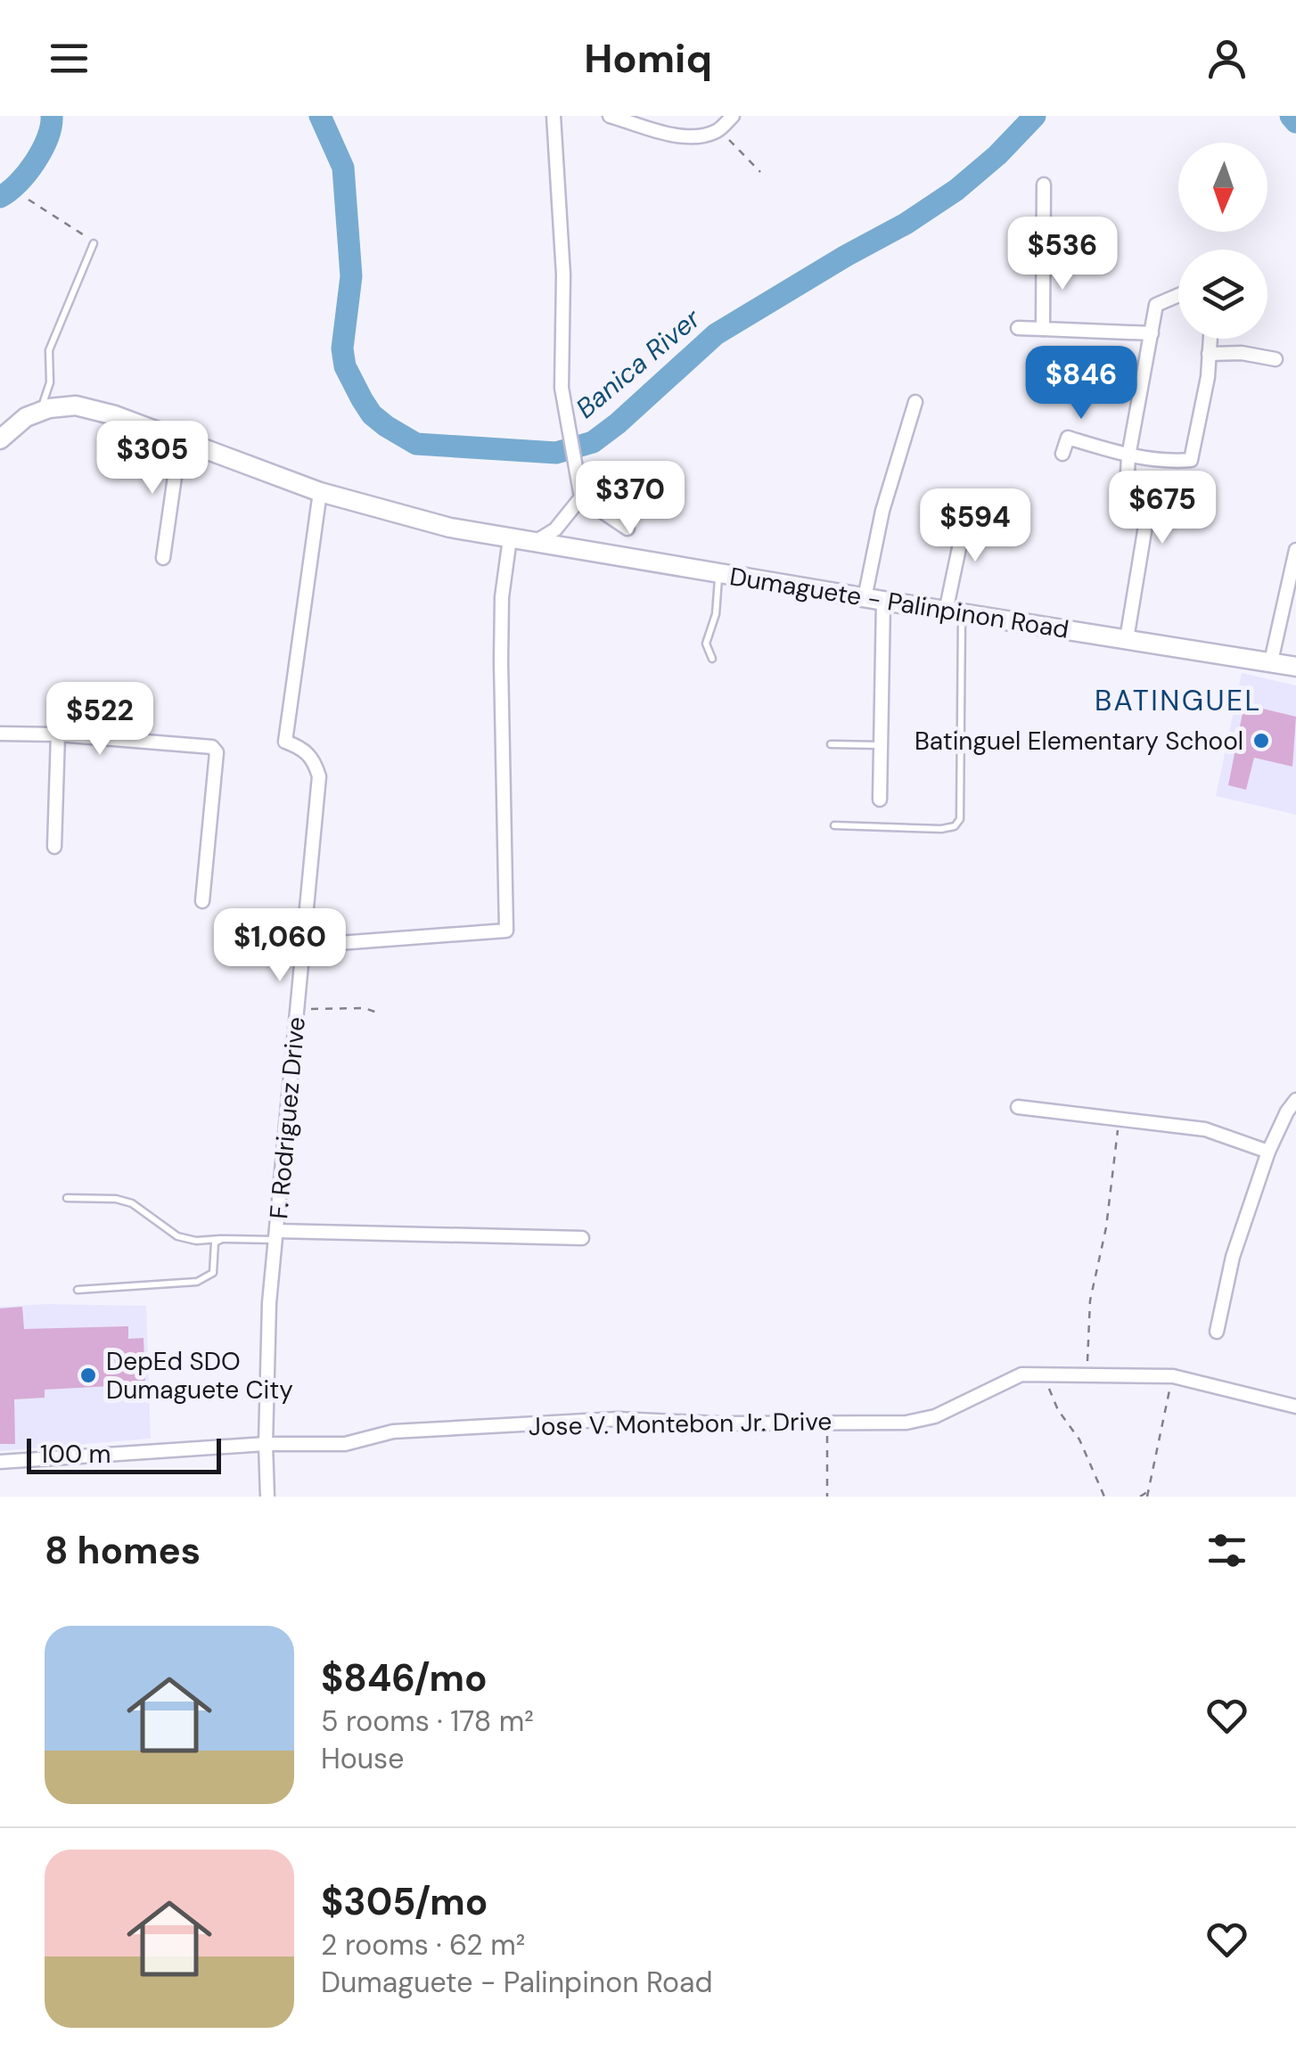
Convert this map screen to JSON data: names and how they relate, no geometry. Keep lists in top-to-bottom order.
{
  "streets": {
    "main road": ["Dumaguete - Palinpinon Road"],
    "street": ["F. Rodriguez Drive", "Jose V. Montebon Jr. Drive"]
  },
  "crossings": [
    ["Dumaguete - Palinpinon Road", "F. Rodriguez Drive"],
    ["F. Rodriguez Drive", "Jose V. Montebon Jr. Drive"]
  ],
  "districts": ["BATINGUEL"],
  "water": ["Banica River"],
  "places": ["Batinguel Elementary School", "DepEd SDO Dumaguete City"],
  "scale_bar": "100 m",
  "north": "bottom",
  "page": {
    "header": "Homiq",
    "price": [
      "$536",
      "$846",
      "$305",
      "$370",
      "$675",
      "$594",
      "$522",
      "$1,060"
    ],
    "scale": "100 m",
    "heading": "8 homes",
    "list": [
      {
        "name": "$846/mo",
        "note": "5 rooms · 178 m² · House"
      },
      {
        "name": "$305/mo",
        "note": "2 rooms · 62 m² · Dumaguete - Palinpinon Road"
      }
    ]
  }
}
